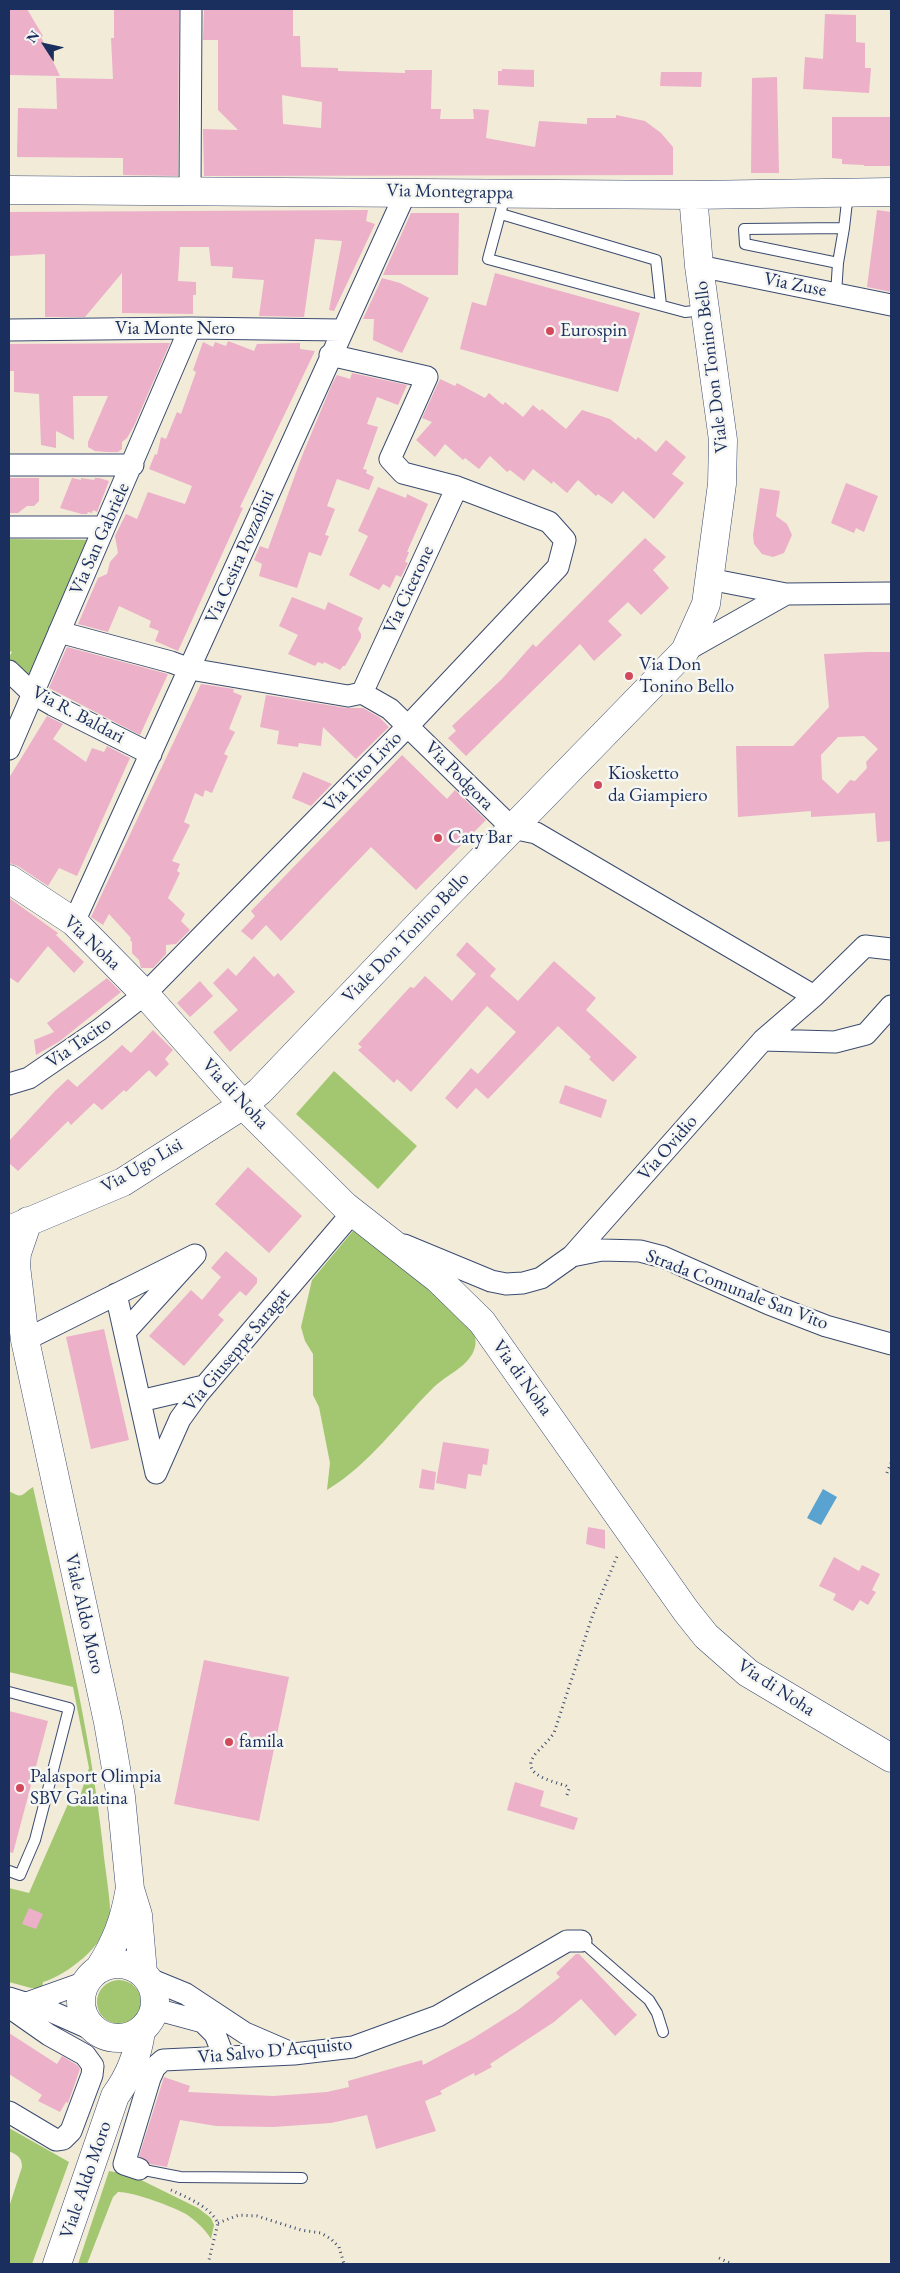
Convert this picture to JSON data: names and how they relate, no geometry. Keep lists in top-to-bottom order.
{
  "streets": {
    "main road": [
      "Via Montegrappa",
      "Viale Don Tonino Bello",
      "Via Noha",
      "Via di Noha",
      "Via Ugo Lisi",
      "Viale Aldo Moro"
    ],
    "street": [
      "Via Zuse",
      "Via Monte Nero",
      "Via San Gabriele",
      "Via Cesira Pozzolini",
      "Via Cicerone",
      "Via R. Baldari",
      "Via Tito Livio",
      "Via Podgora",
      "Via Tacito",
      "Via Ovidio",
      "Strada Comunale San Vito",
      "Via Giuseppe Saragat",
      "Via Salvo D'Acquisto"
    ]
  },
  "crossings": [
    ["Via Montegrappa", "Viale Don Tonino Bello"],
    ["Via Montegrappa", "Via Cesira Pozzolini"],
    ["Via Zuse", "Viale Don Tonino Bello"],
    ["Via Monte Nero", "Via San Gabriele"],
    ["Via Monte Nero", "Via Cesira Pozzolini"],
    ["Viale Don Tonino Bello", "Via Podgora"],
    ["Viale Don Tonino Bello", "Via di Noha"],
    ["Viale Don Tonino Bello", "Via Ugo Lisi"],
    ["Via San Gabriele", "Via R. Baldari"],
    ["Via Cesira Pozzolini", "Via R. Baldari"],
    ["Via Cesira Pozzolini", "Via Noha"],
    ["Via Cicerone", "Via Tito Livio"],
    ["Via Cicerone", "Via Podgora"],
    ["Via Tito Livio", "Via Podgora"],
    ["Via Tito Livio", "Via Noha"],
    ["Via Tito Livio", "Via Tacito"],
    ["Via Tito Livio", "Via di Noha"],
    ["Via Noha", "Via Tacito"],
    ["Via Noha", "Via di Noha"],
    ["Via Tacito", "Via di Noha"],
    ["Via di Noha", "Via Ugo Lisi"],
    ["Via di Noha", "Strada Comunale San Vito"],
    ["Via di Noha", "Via Giuseppe Saragat"],
    ["Via Ovidio", "Strada Comunale San Vito"],
    ["Via Ugo Lisi", "Viale Aldo Moro"]
  ],
  "places": [
    "Eurospin",
    "Via Don Tonino Bello",
    "Kiosketto da Giampiero",
    "Caty Bar",
    "famila",
    "Palasport Olimpia SBV Galatina"
  ],
  "north": "top left"
}
